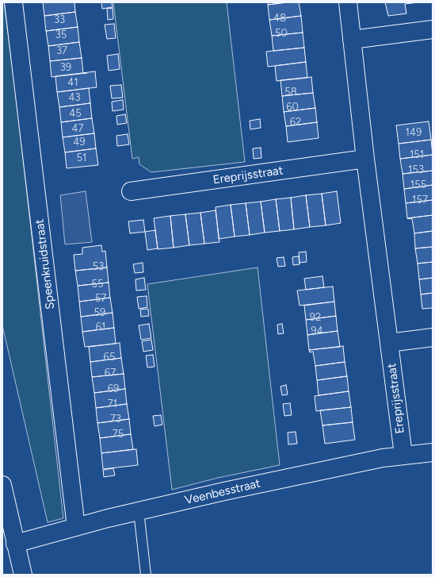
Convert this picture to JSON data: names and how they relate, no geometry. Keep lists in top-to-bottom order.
{
  "streets": {
    "street": ["Ereprijsstraat", "Speenkruidstraat", "Veenbesstraat"]
  },
  "crossings": [
    ["Ereprijsstraat", "Veenbesstraat"],
    ["Speenkruidstraat", "Veenbesstraat"]
  ],
  "house_numbers": [
    "48",
    "33",
    "50",
    "35",
    "37",
    "39",
    "41",
    "58",
    "43",
    "60",
    "45",
    "62",
    "47",
    "149",
    "49",
    "151",
    "51",
    "153",
    "155",
    "157",
    "53",
    "55",
    "57",
    "59",
    "92",
    "61",
    "94",
    "65",
    "67",
    "69",
    "71",
    "73",
    "75"
  ]
}
